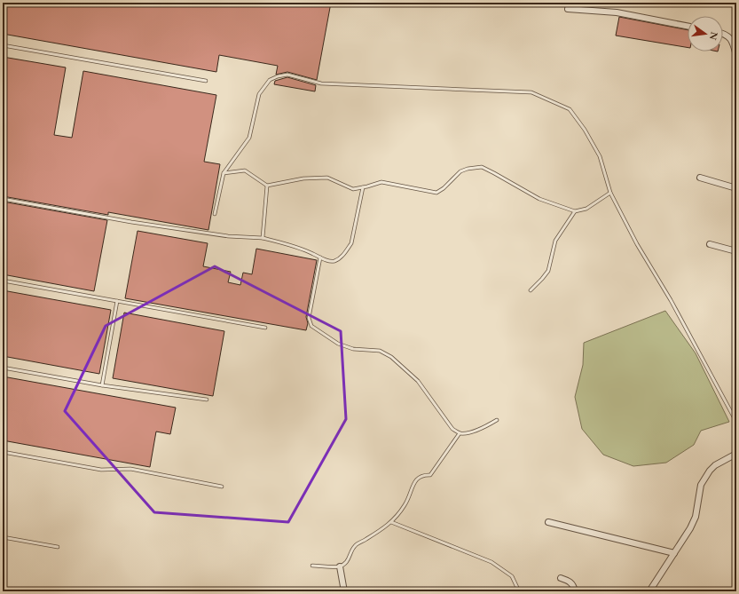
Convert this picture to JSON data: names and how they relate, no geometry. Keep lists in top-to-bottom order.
{
  "north": "right"
}
